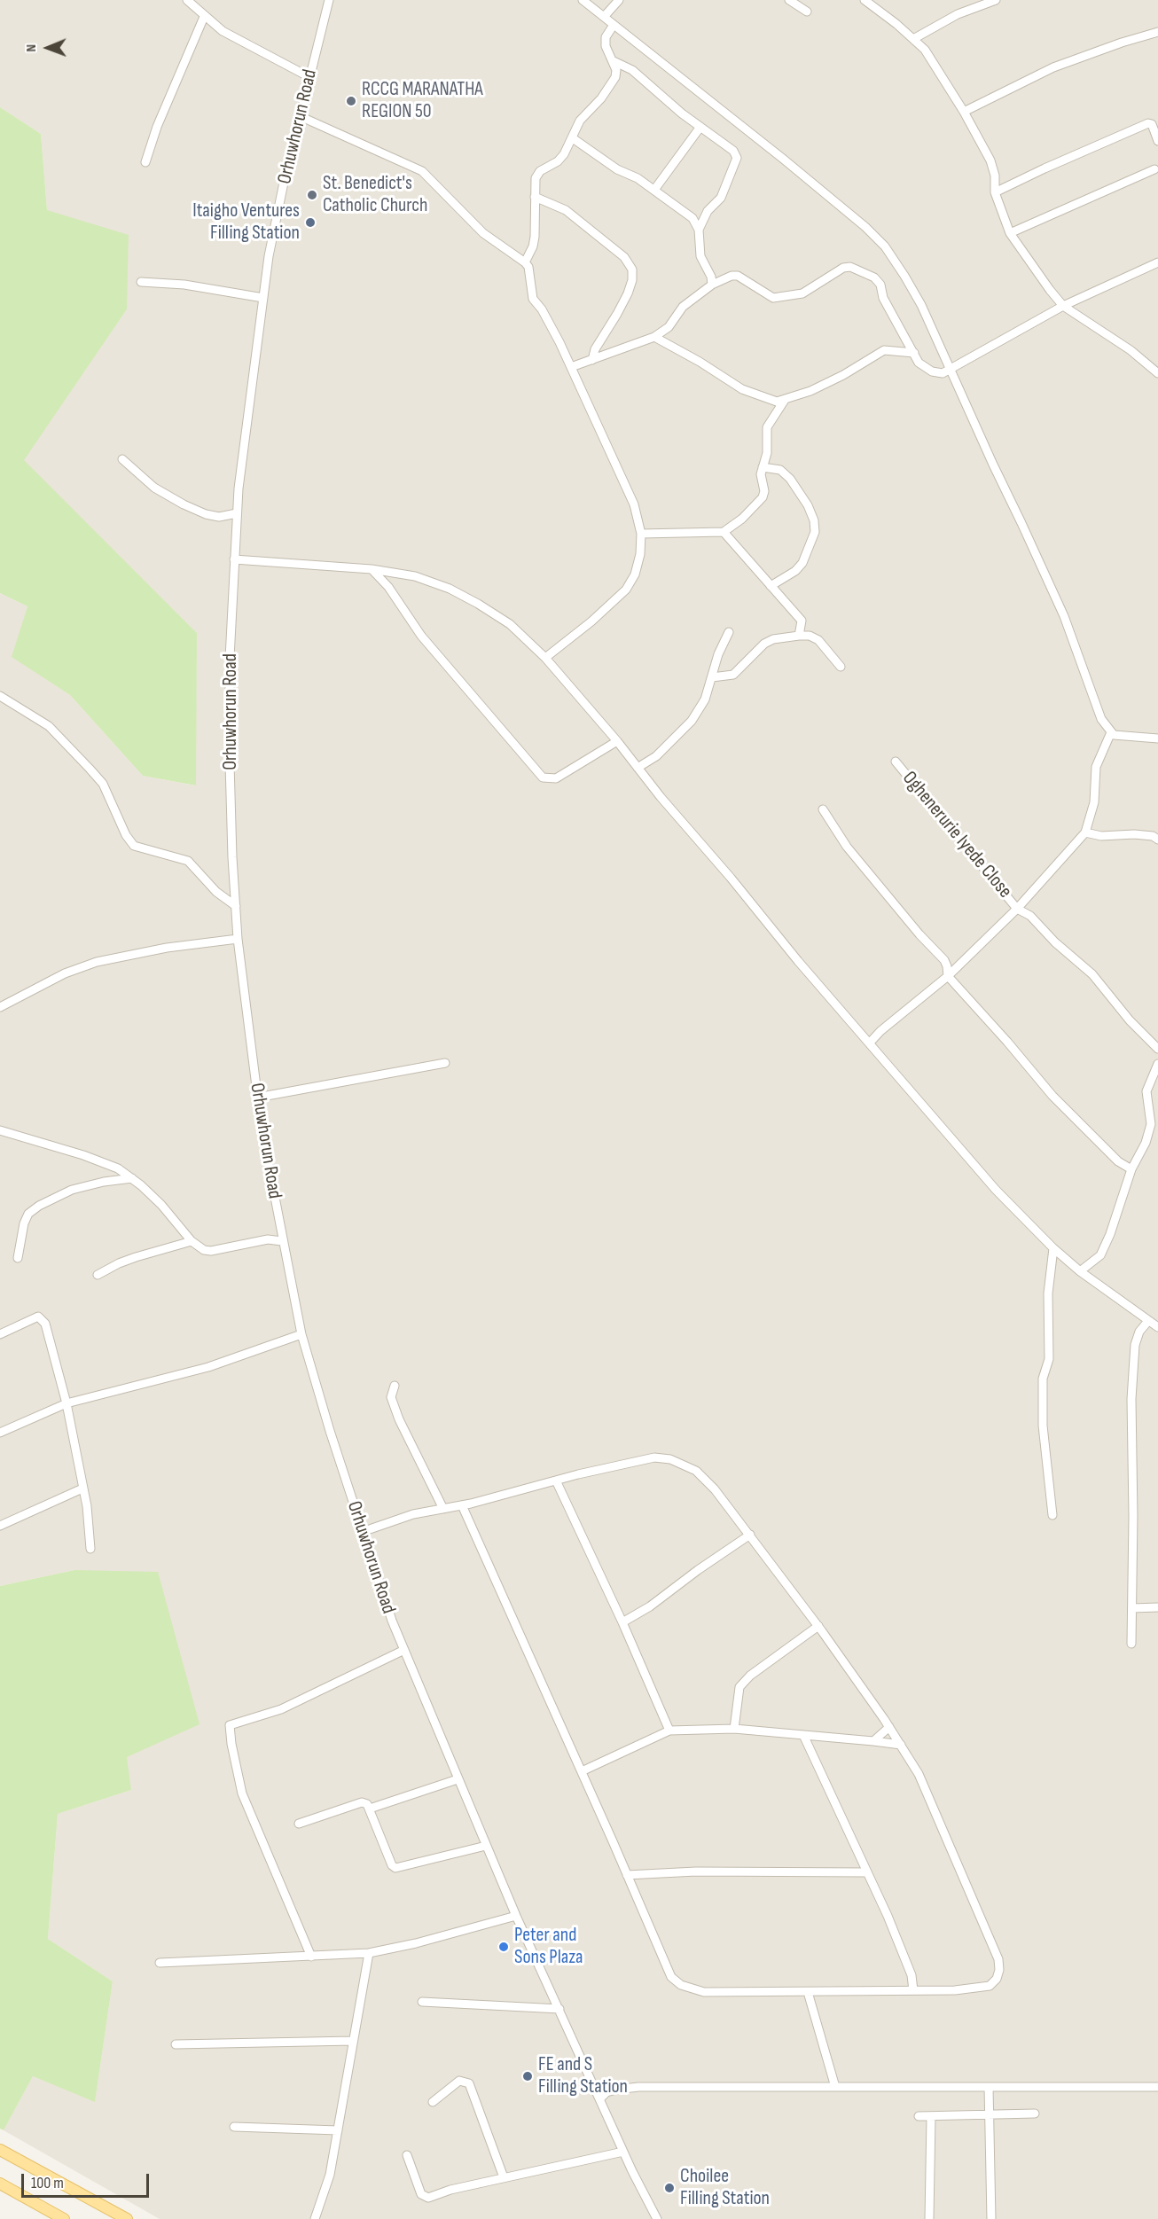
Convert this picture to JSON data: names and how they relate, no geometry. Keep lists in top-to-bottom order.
{
  "streets": {
    "street": ["Orhuwhorun Road", "Oghenerurie Iyede Close"]
  },
  "places": [
    "RCCG MARANATHA REGION 50",
    "St. Benedict's Catholic Church",
    "Itaigho Ventures Filling Station",
    "Peter and Sons Plaza",
    "FE and S Filling Station",
    "Choilee Filling Station"
  ],
  "scale_bar": "100 m",
  "north": "left"
}
